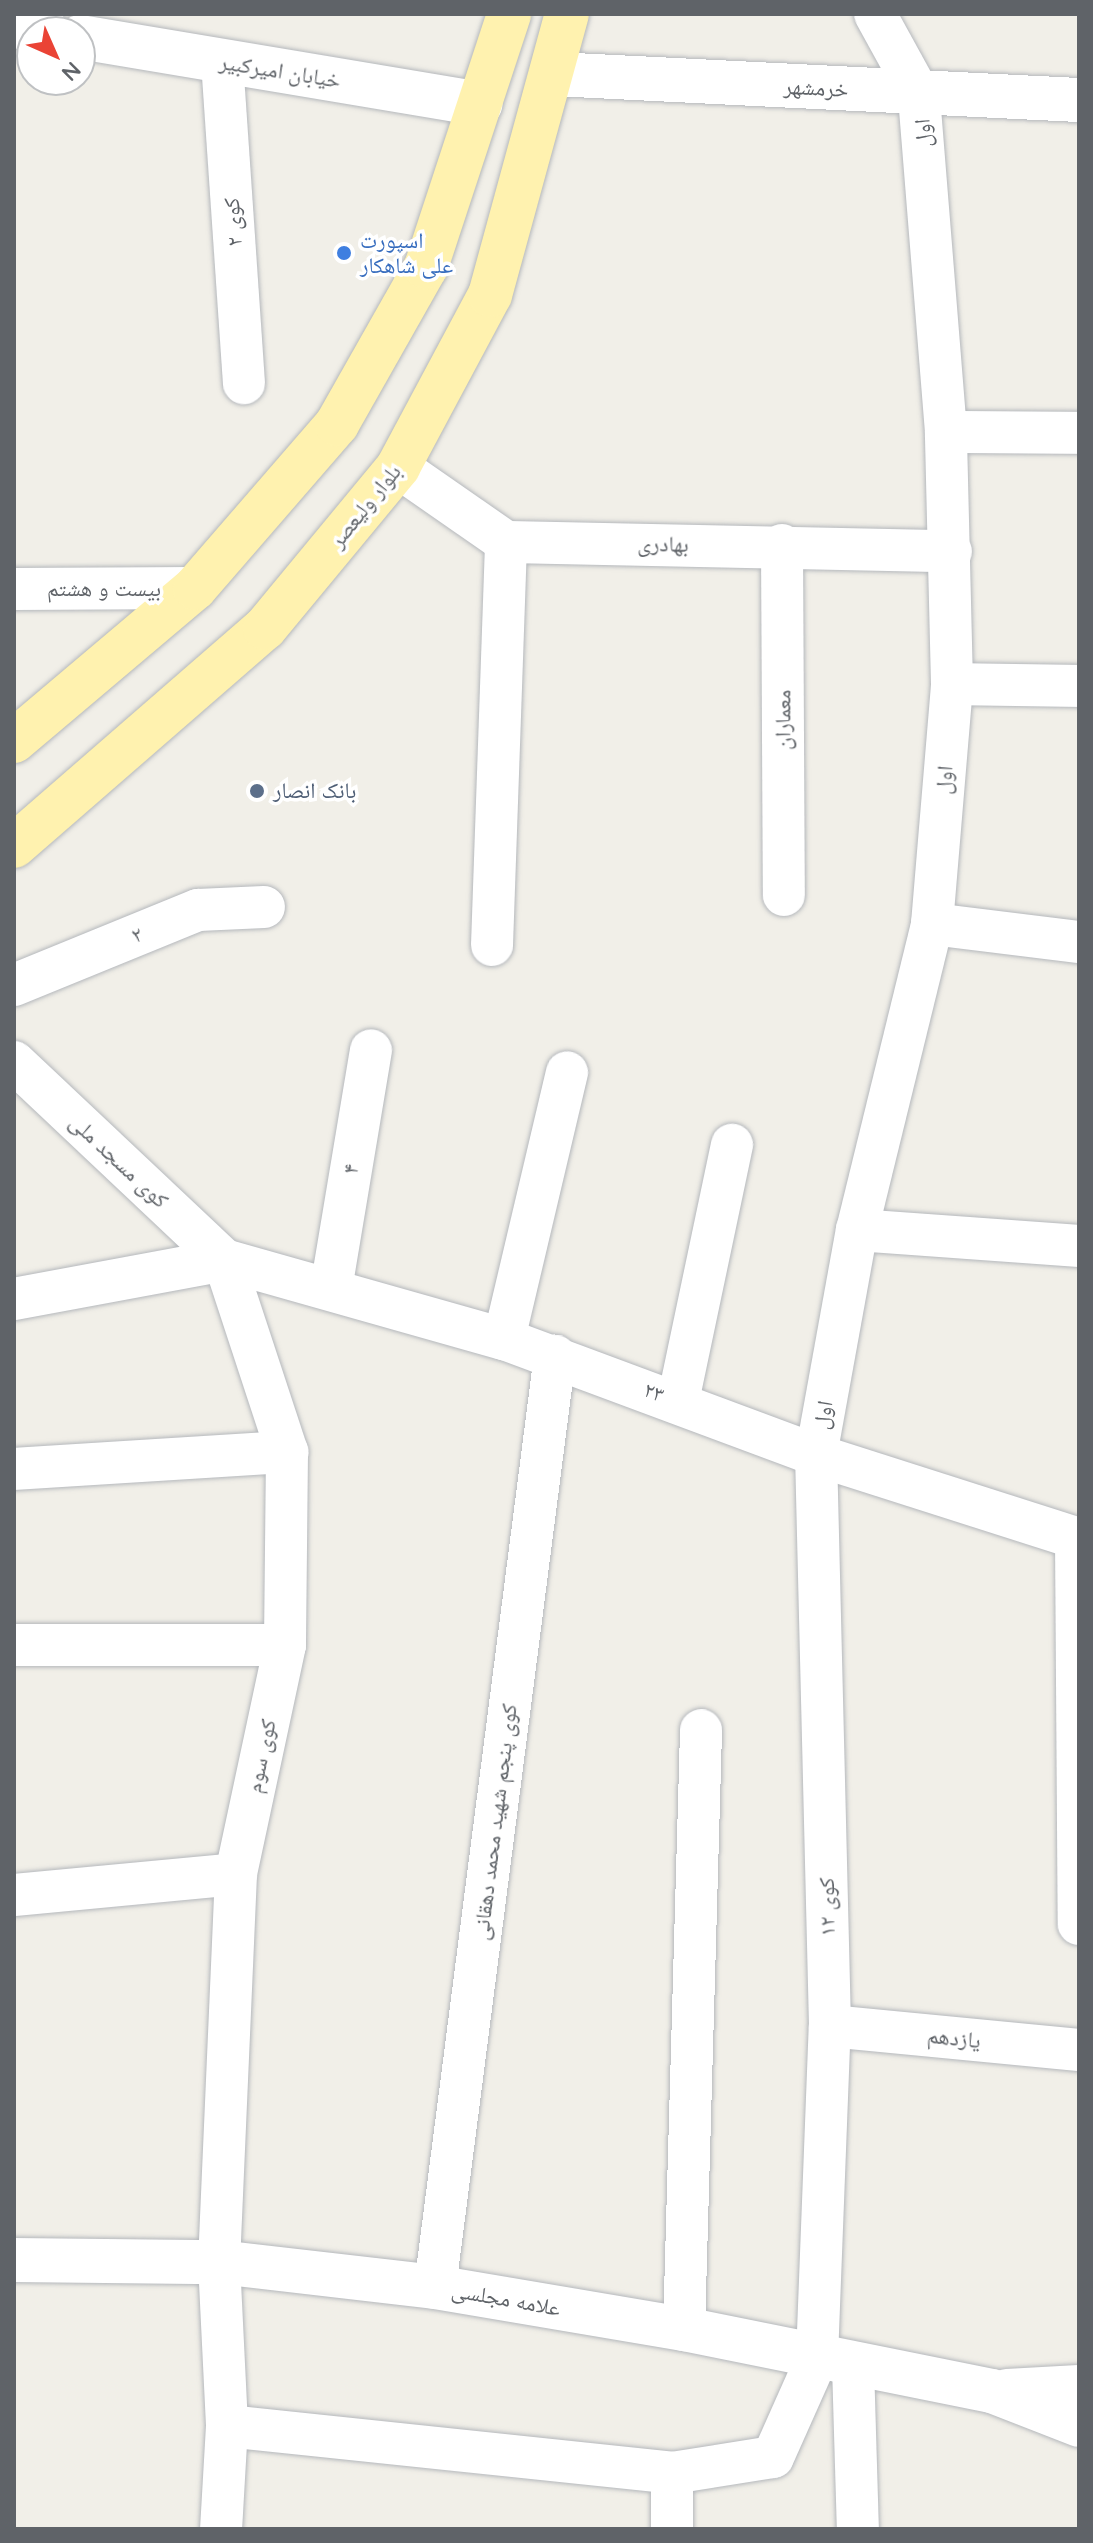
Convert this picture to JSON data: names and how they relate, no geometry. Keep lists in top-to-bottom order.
{
  "streets": {
    "main road": [
      "خیابان امیرکبیر",
      "خرمشهر",
      "بلوار ولیعصر",
      "علامه مجلسی"
    ],
    "street": [
      "اول",
      "کوی ۲",
      "بهادری",
      "بیست و هشتم",
      "معماران",
      "۲",
      "کوی مسجد ملی",
      "۴",
      "۲۳",
      "کوی سوم",
      "کوی پنجم شهید محمد دهقانی",
      "کوی ۱۲",
      "یازدهم"
    ]
  },
  "crossings": [
    ["خیابان امیرکبیر", "کوی ۲"],
    ["خرمشهر", "اول"],
    ["خرمشهر", "بلوار ولیعصر"],
    ["اول", "بهادری"],
    ["اول", "۲۳"],
    ["اول", "کوی ۱۲"],
    ["بهادری", "معماران"],
    ["کوی مسجد ملی", "۲۳"],
    ["کوی مسجد ملی", "کوی سوم"],
    ["۴", "۲۳"],
    ["۲۳", "کوی سوم"],
    ["۲۳", "کوی پنجم شهید محمد دهقانی"],
    ["۲۳", "کوی ۱۲"],
    ["کوی سوم", "علامه مجلسی"],
    ["کوی پنجم شهید محمد دهقانی", "علامه مجلسی"],
    ["کوی ۱۲", "یازدهم"],
    ["کوی ۱۲", "علامه مجلسی"]
  ],
  "places": ["اسپورت علی شاهکار", "بانک انصار"],
  "north": "bottom right"
}
